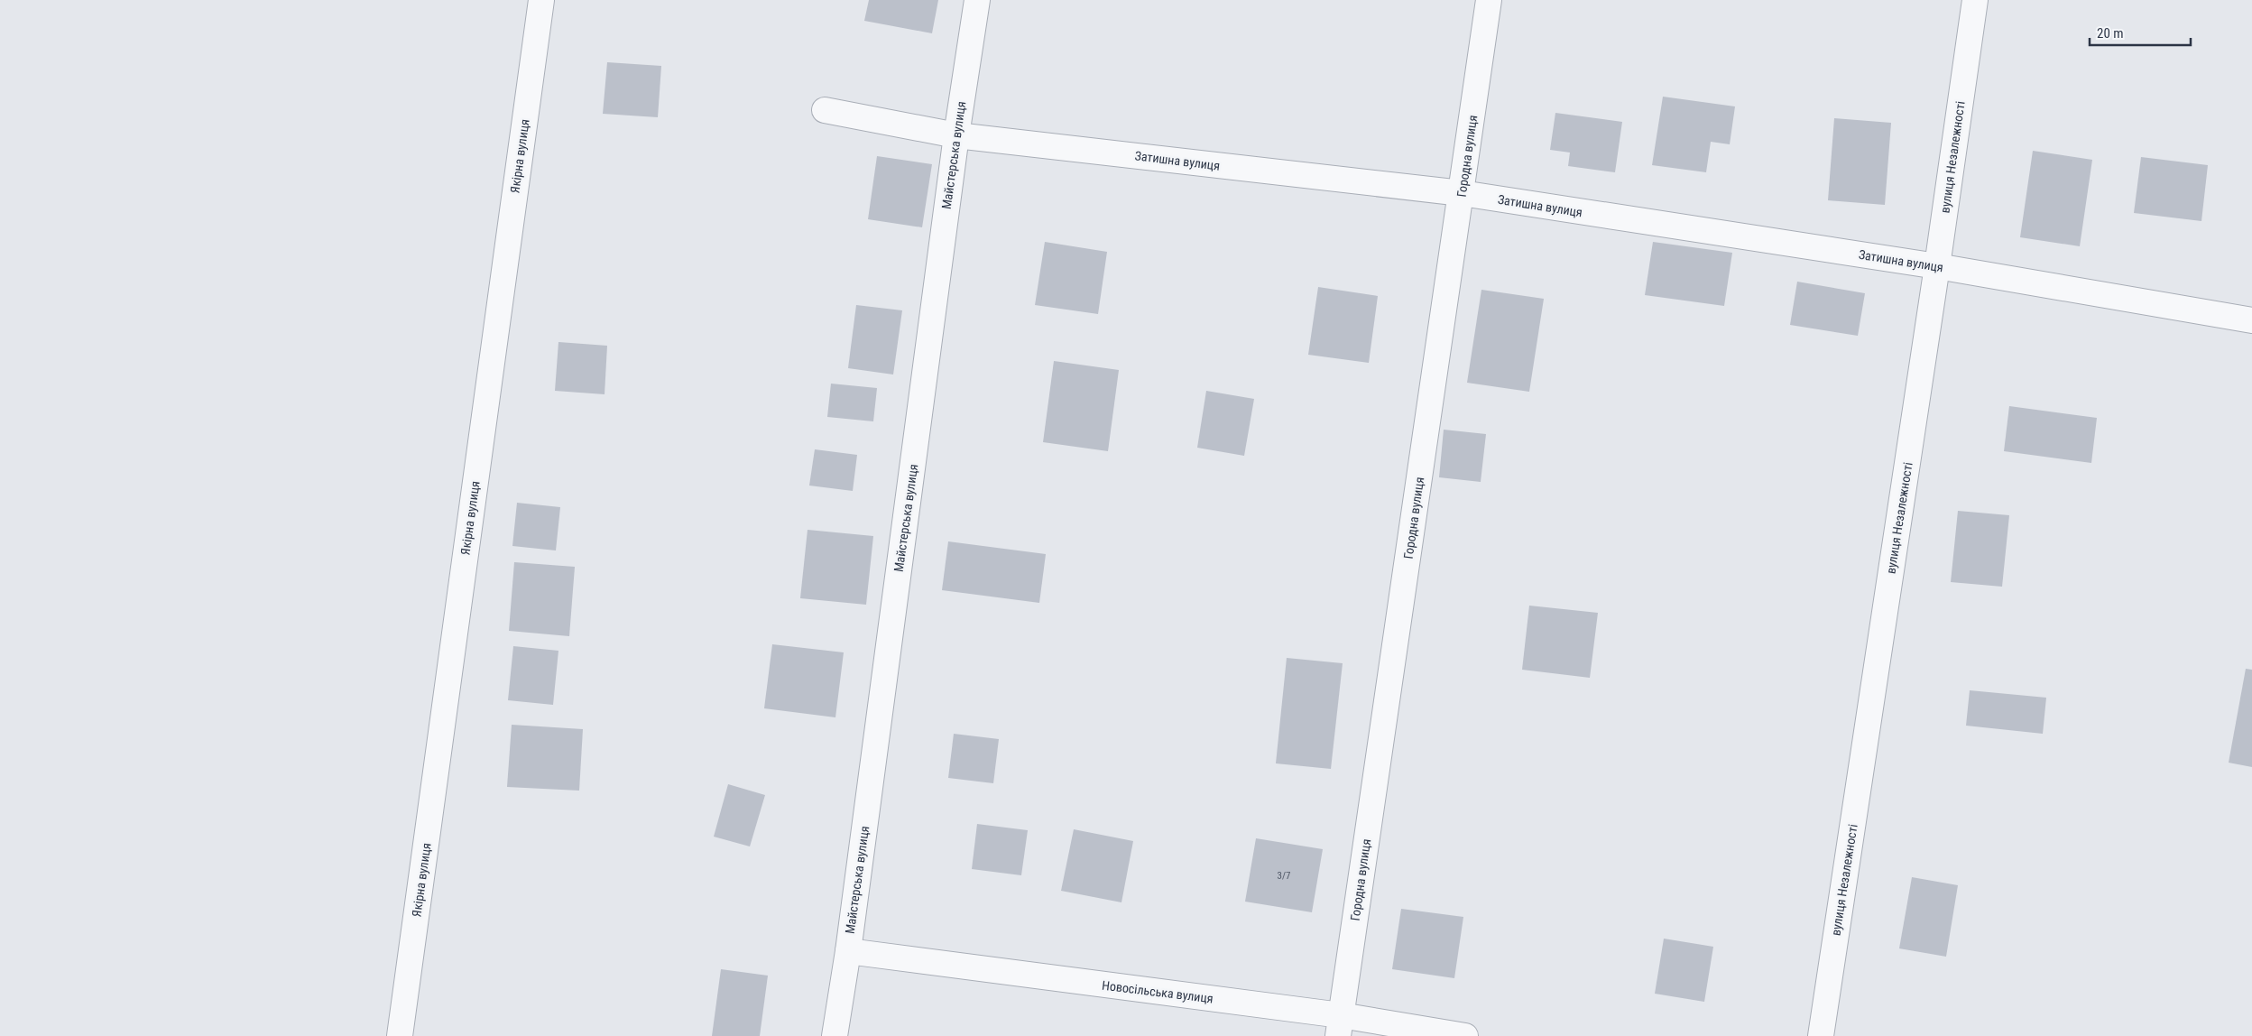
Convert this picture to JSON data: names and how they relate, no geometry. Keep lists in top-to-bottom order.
{
  "streets": {
    "street": [
      "Майстерська вулиця",
      "Якірна вулиця",
      "Городна вулиця",
      "вулиця Незалежності",
      "Затишна вулиця",
      "Новосільська вулиця"
    ]
  },
  "crossings": [
    ["Майстерська вулиця", "Затишна вулиця"],
    ["Майстерська вулиця", "Новосільська вулиця"],
    ["Городна вулиця", "Затишна вулиця"],
    ["Городна вулиця", "Новосільська вулиця"],
    ["вулиця Незалежності", "Затишна вулиця"]
  ],
  "house_numbers": ["3/7"],
  "scale_bar": "20 m"
}
